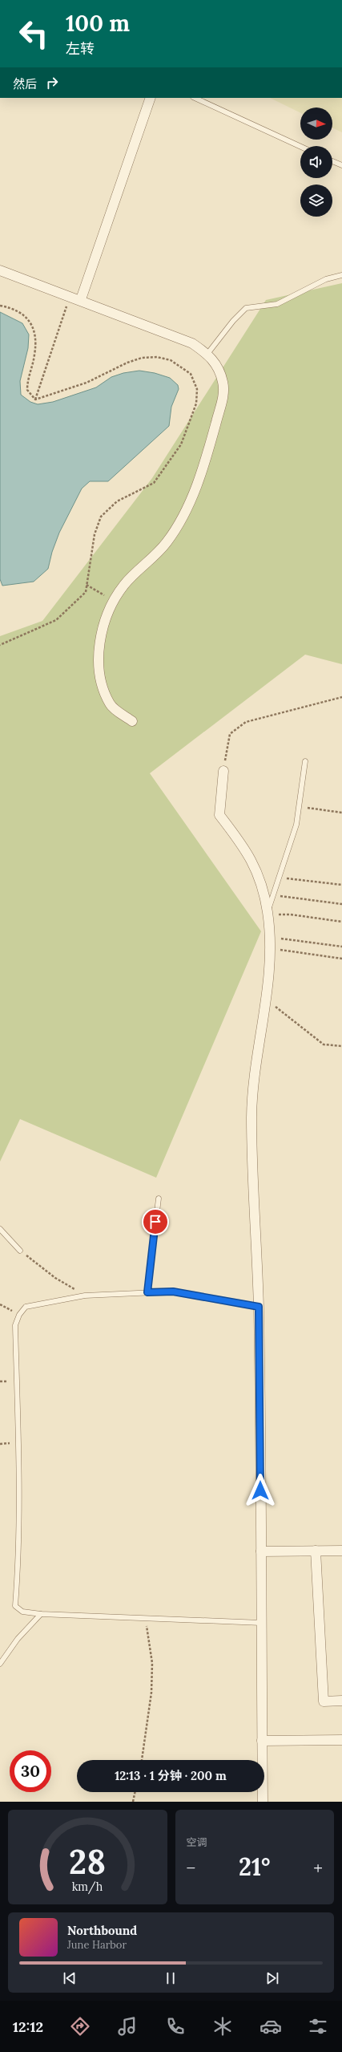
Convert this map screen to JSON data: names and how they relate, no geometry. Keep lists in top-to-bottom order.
{
  "north": "right",
  "page": {
    "turn": ["100 m", "左转"],
    "then": "然后",
    "limit": "30",
    "trip": "12:13 · 1 分钟 · 200 m",
    "tile": "空调",
    "heat": ["−", "21°", "+"],
    "song": ["Northbound", "June Harbor"],
    "tabs": "12:12",
    "gauge": ["28", "km/h"]
  }
}
